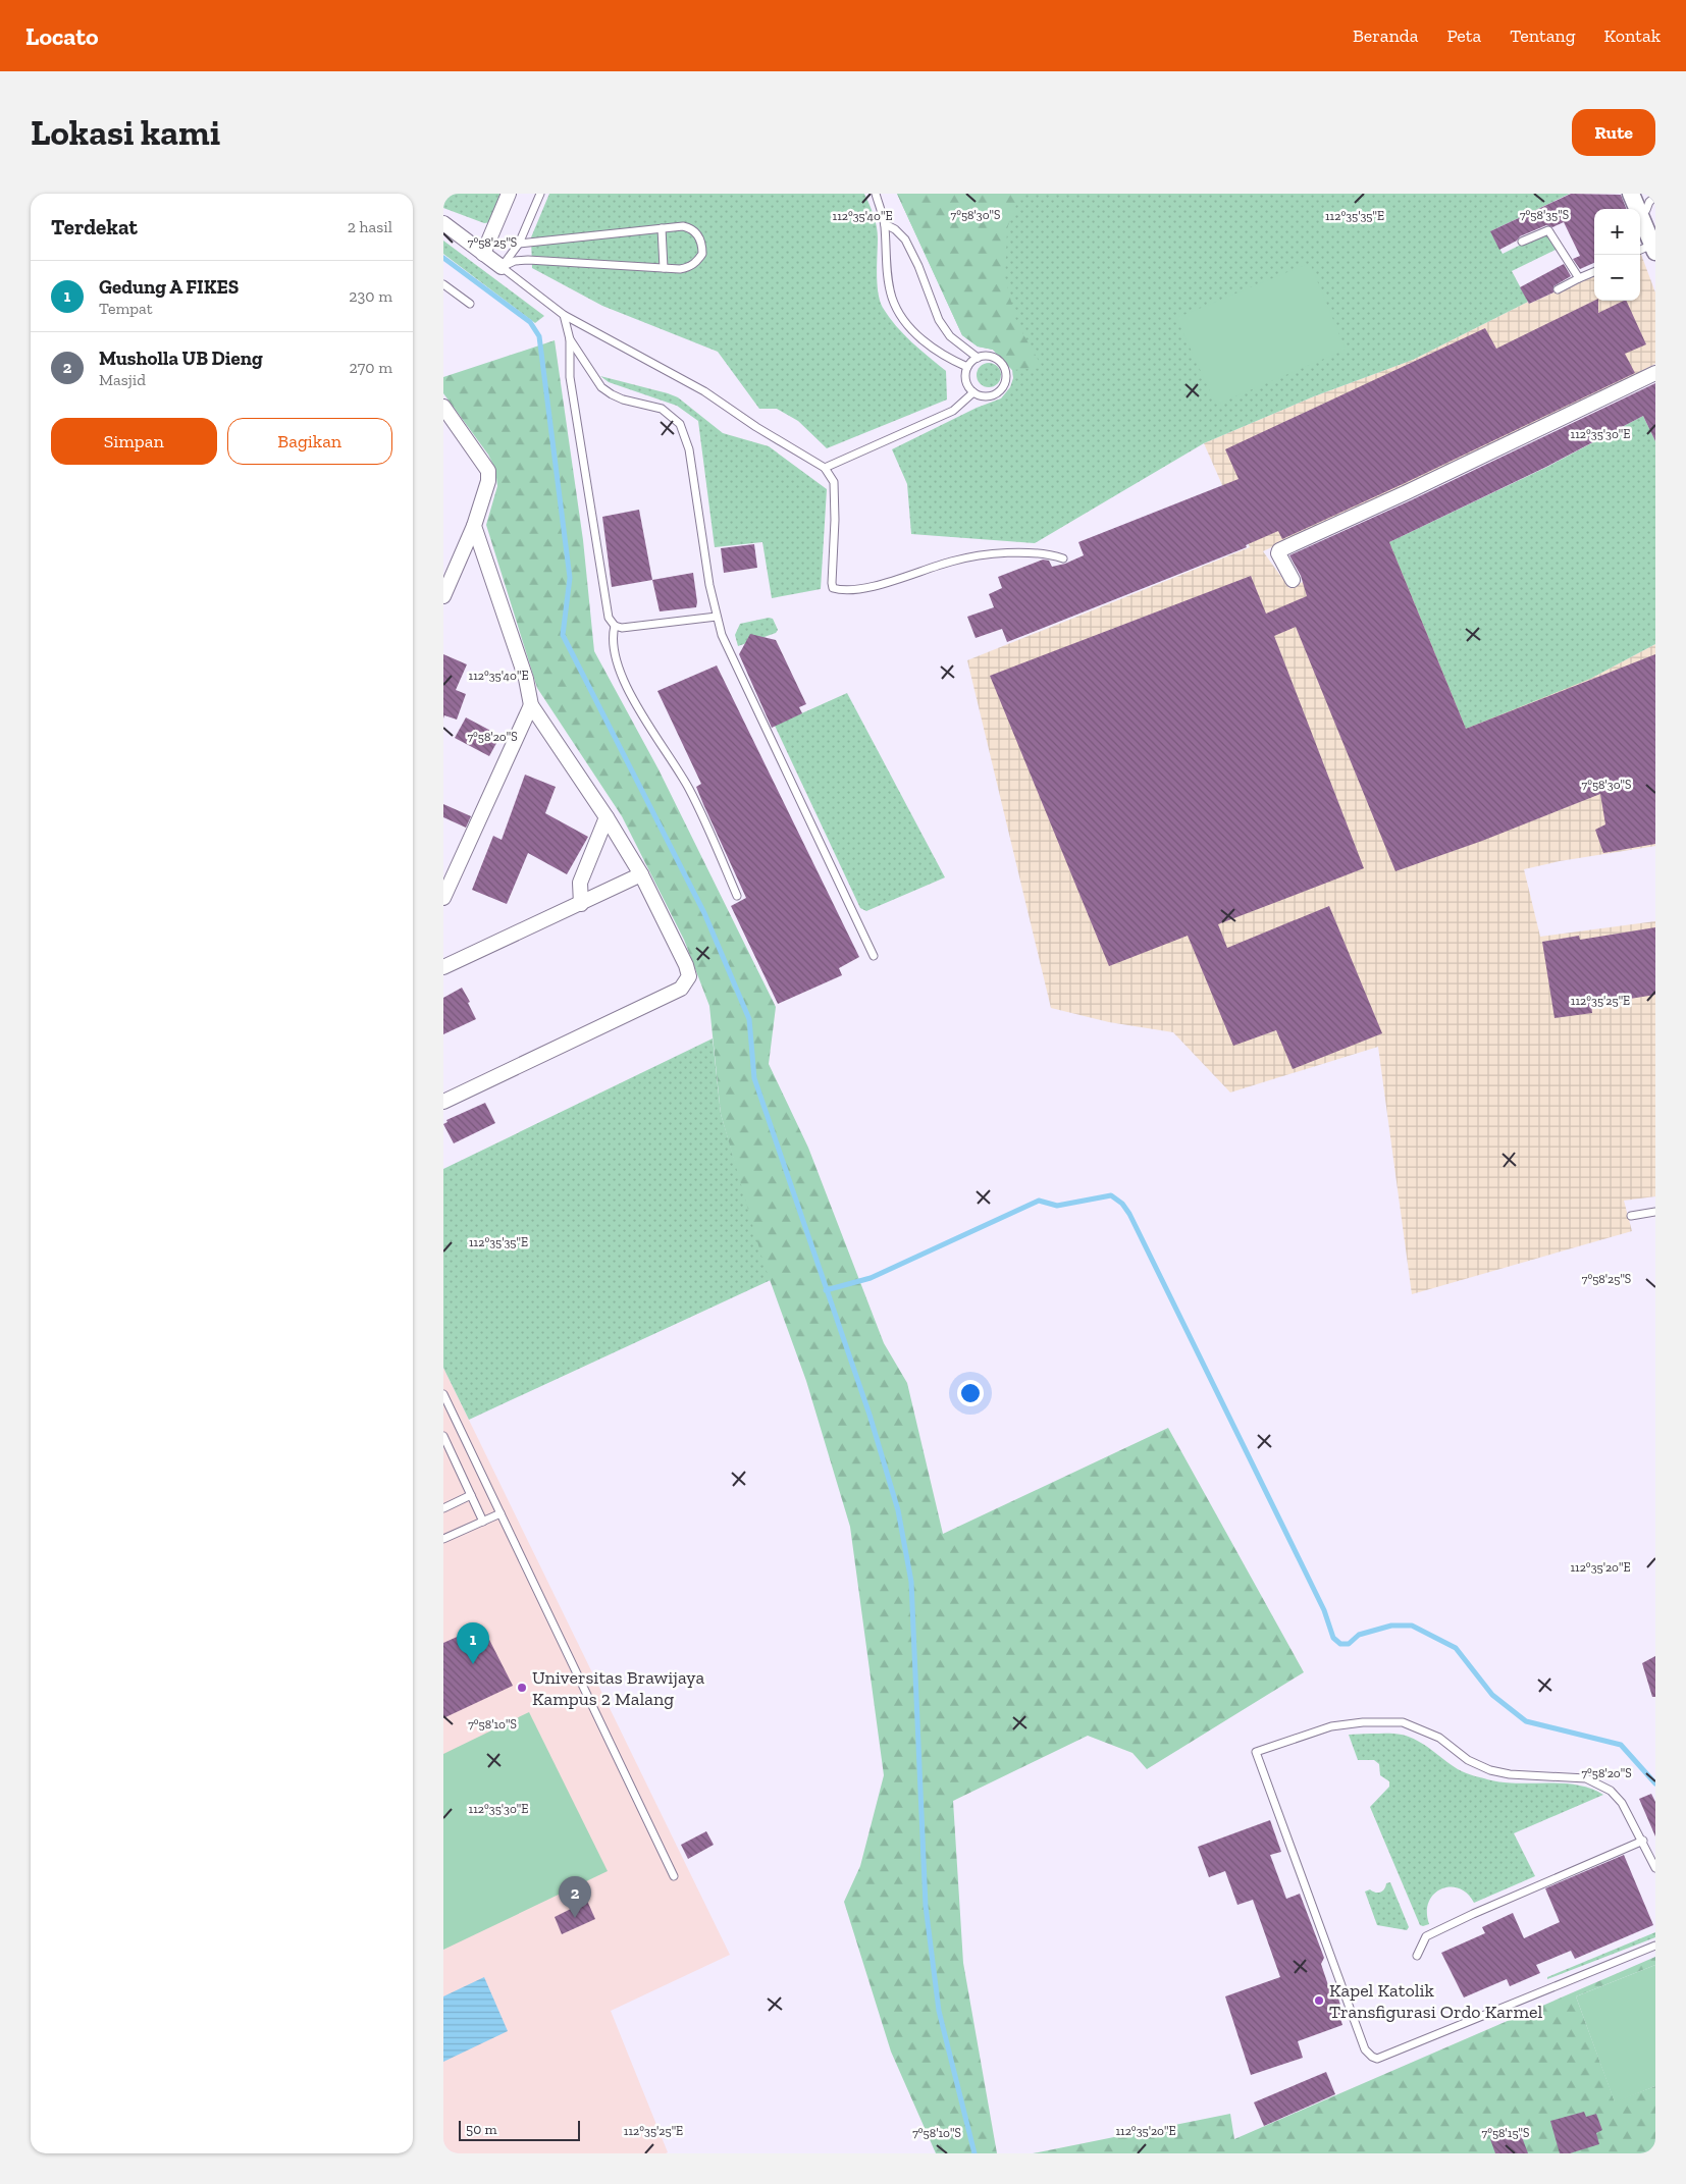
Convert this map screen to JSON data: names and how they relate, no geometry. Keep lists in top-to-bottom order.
{
  "places": ["Universitas Brawijaya Kampus 2 Malang", "Kapel Katolik Transfigurasi Ordo Karmel"],
  "scale_bar": "50 m",
  "page": {
    "header": "Locato",
    "nav": [
      "Beranda",
      "Peta",
      "Tentang",
      "Kontak"
    ],
    "buttons": [
      "Rute",
      ["Simpan", "Bagikan"]
    ],
    "title": "Lokasi kami",
    "heading": ["Terdekat", "2 hasil"],
    "map_buttons": ["+", "−"],
    "list": [
      {
        "mark": "1",
        "name": "Gedung A FIKES",
        "note": "Tempat",
        "value": "230 m"
      },
      {
        "mark": "2",
        "name": "Musholla UB Dieng",
        "note": "Masjid",
        "value": "270 m"
      }
    ],
    "pins": ["1", "2"],
    "scale": "50 m"
  },
  "coordinates": [
    "7°58'30\"S",
    "7°58'35\"S",
    "112°35'40\"E",
    "112°35'35\"E",
    "7°58'25\"S",
    "112°35'30\"E",
    "7°58'20\"S",
    "112°35'25\"E",
    "112°35'20\"E",
    "7°58'10\"S",
    "7°58'15\"S"
  ]
}
